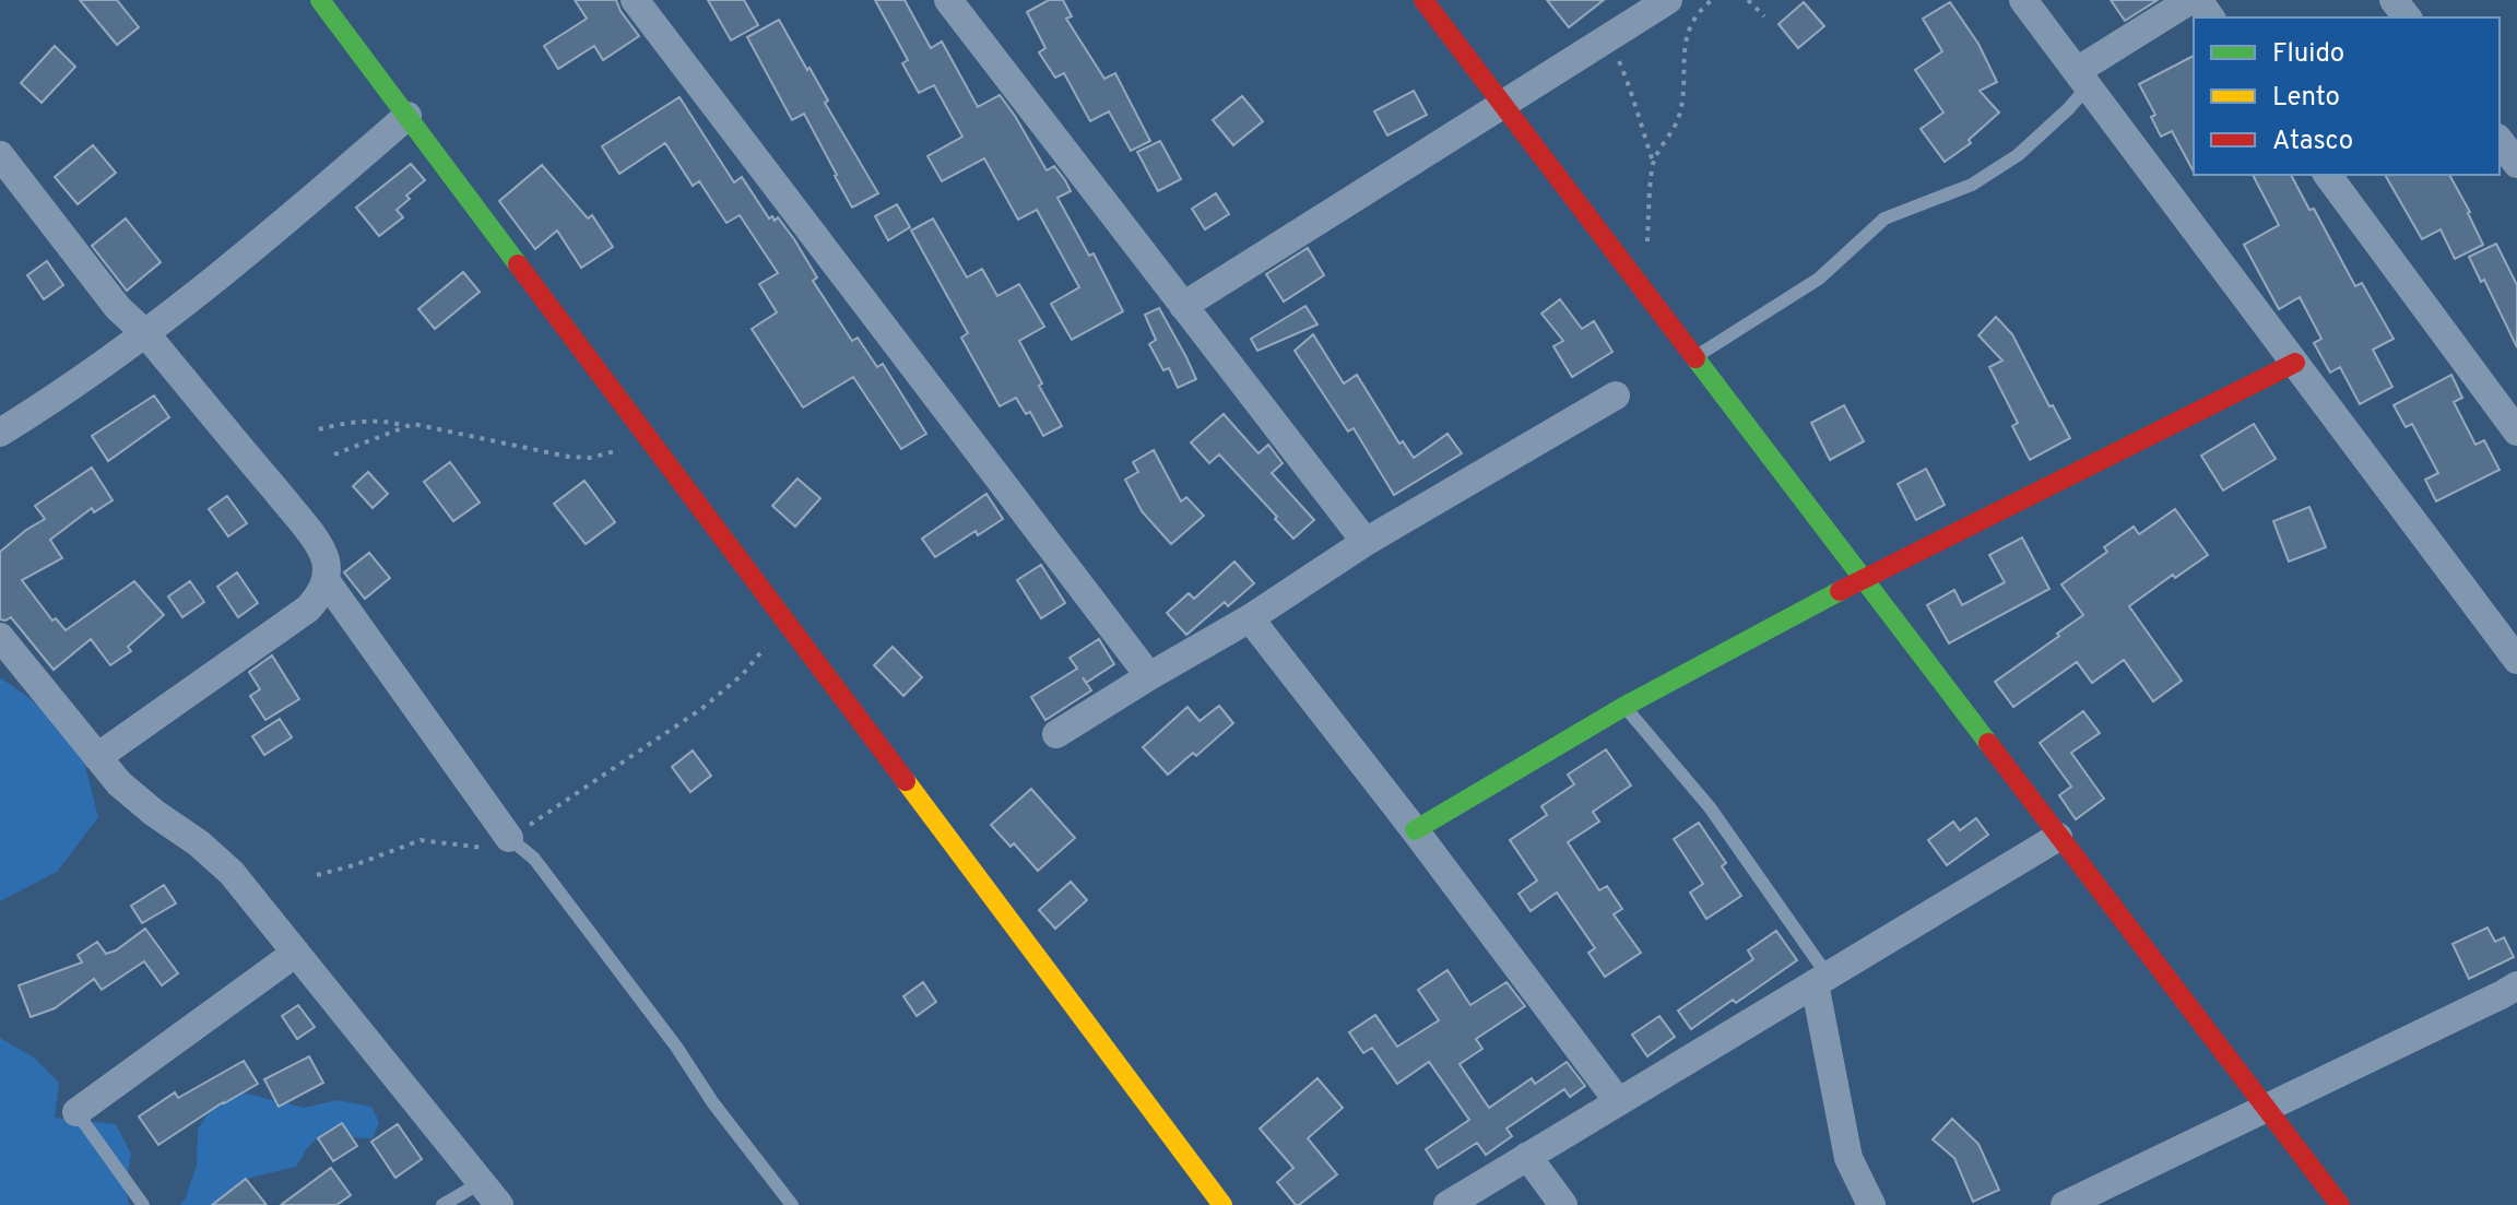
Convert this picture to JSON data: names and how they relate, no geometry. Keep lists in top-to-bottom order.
{
  "legend": ["Fluido", "Lento", "Atasco"]
}
